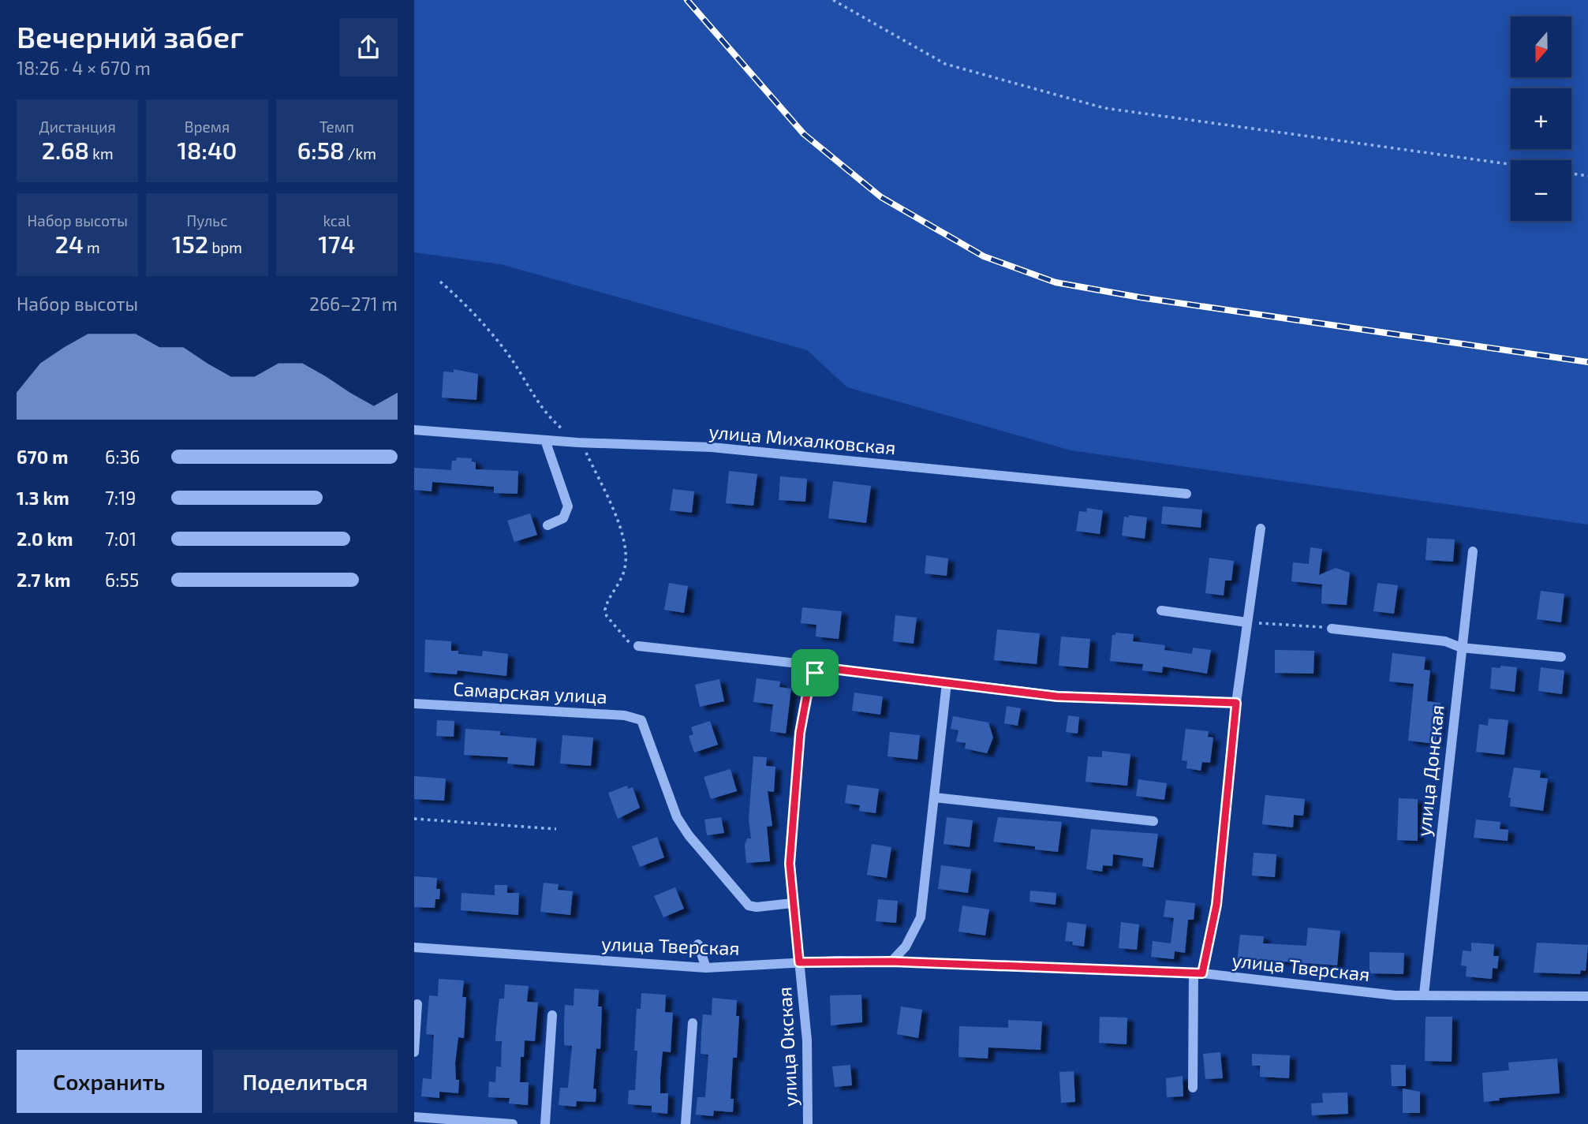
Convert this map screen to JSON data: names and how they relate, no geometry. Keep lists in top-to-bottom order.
{
  "streets": {
    "street": [
      "улица Михалковская",
      "Самарская улица",
      "улица Донская",
      "улица Тверская",
      "улица Окская"
    ]
  },
  "crossings": [
    ["Самарская улица", "улица Окская"],
    ["улица Донская", "улица Тверская"],
    ["улица Тверская", "улица Окская"]
  ],
  "north": "bottom",
  "page": {
    "heading": ["Вечерний забег", "18:26 · 4 × 670 m"],
    "map_buttons": ["+", "−"],
    "stats": [
      ["Дистанция", "2.68 km"],
      ["Время", "18:40"],
      ["Темп", "6:58 /km"],
      ["Набор высоты", "24 m"],
      ["Пульс", "152 bpm"],
      ["kcal", "174"]
    ],
    "chart": ["Набор высоты", "266–271 m"],
    "list": [
      {
        "name": "670 m",
        "note": "6:36"
      },
      {
        "name": "1.3 km",
        "note": "7:19"
      },
      {
        "name": "2.0 km",
        "note": "7:01"
      },
      {
        "name": "2.7 km",
        "note": "6:55"
      }
    ],
    "buttons": ["Сохранить", "Поделиться"]
  }
}
